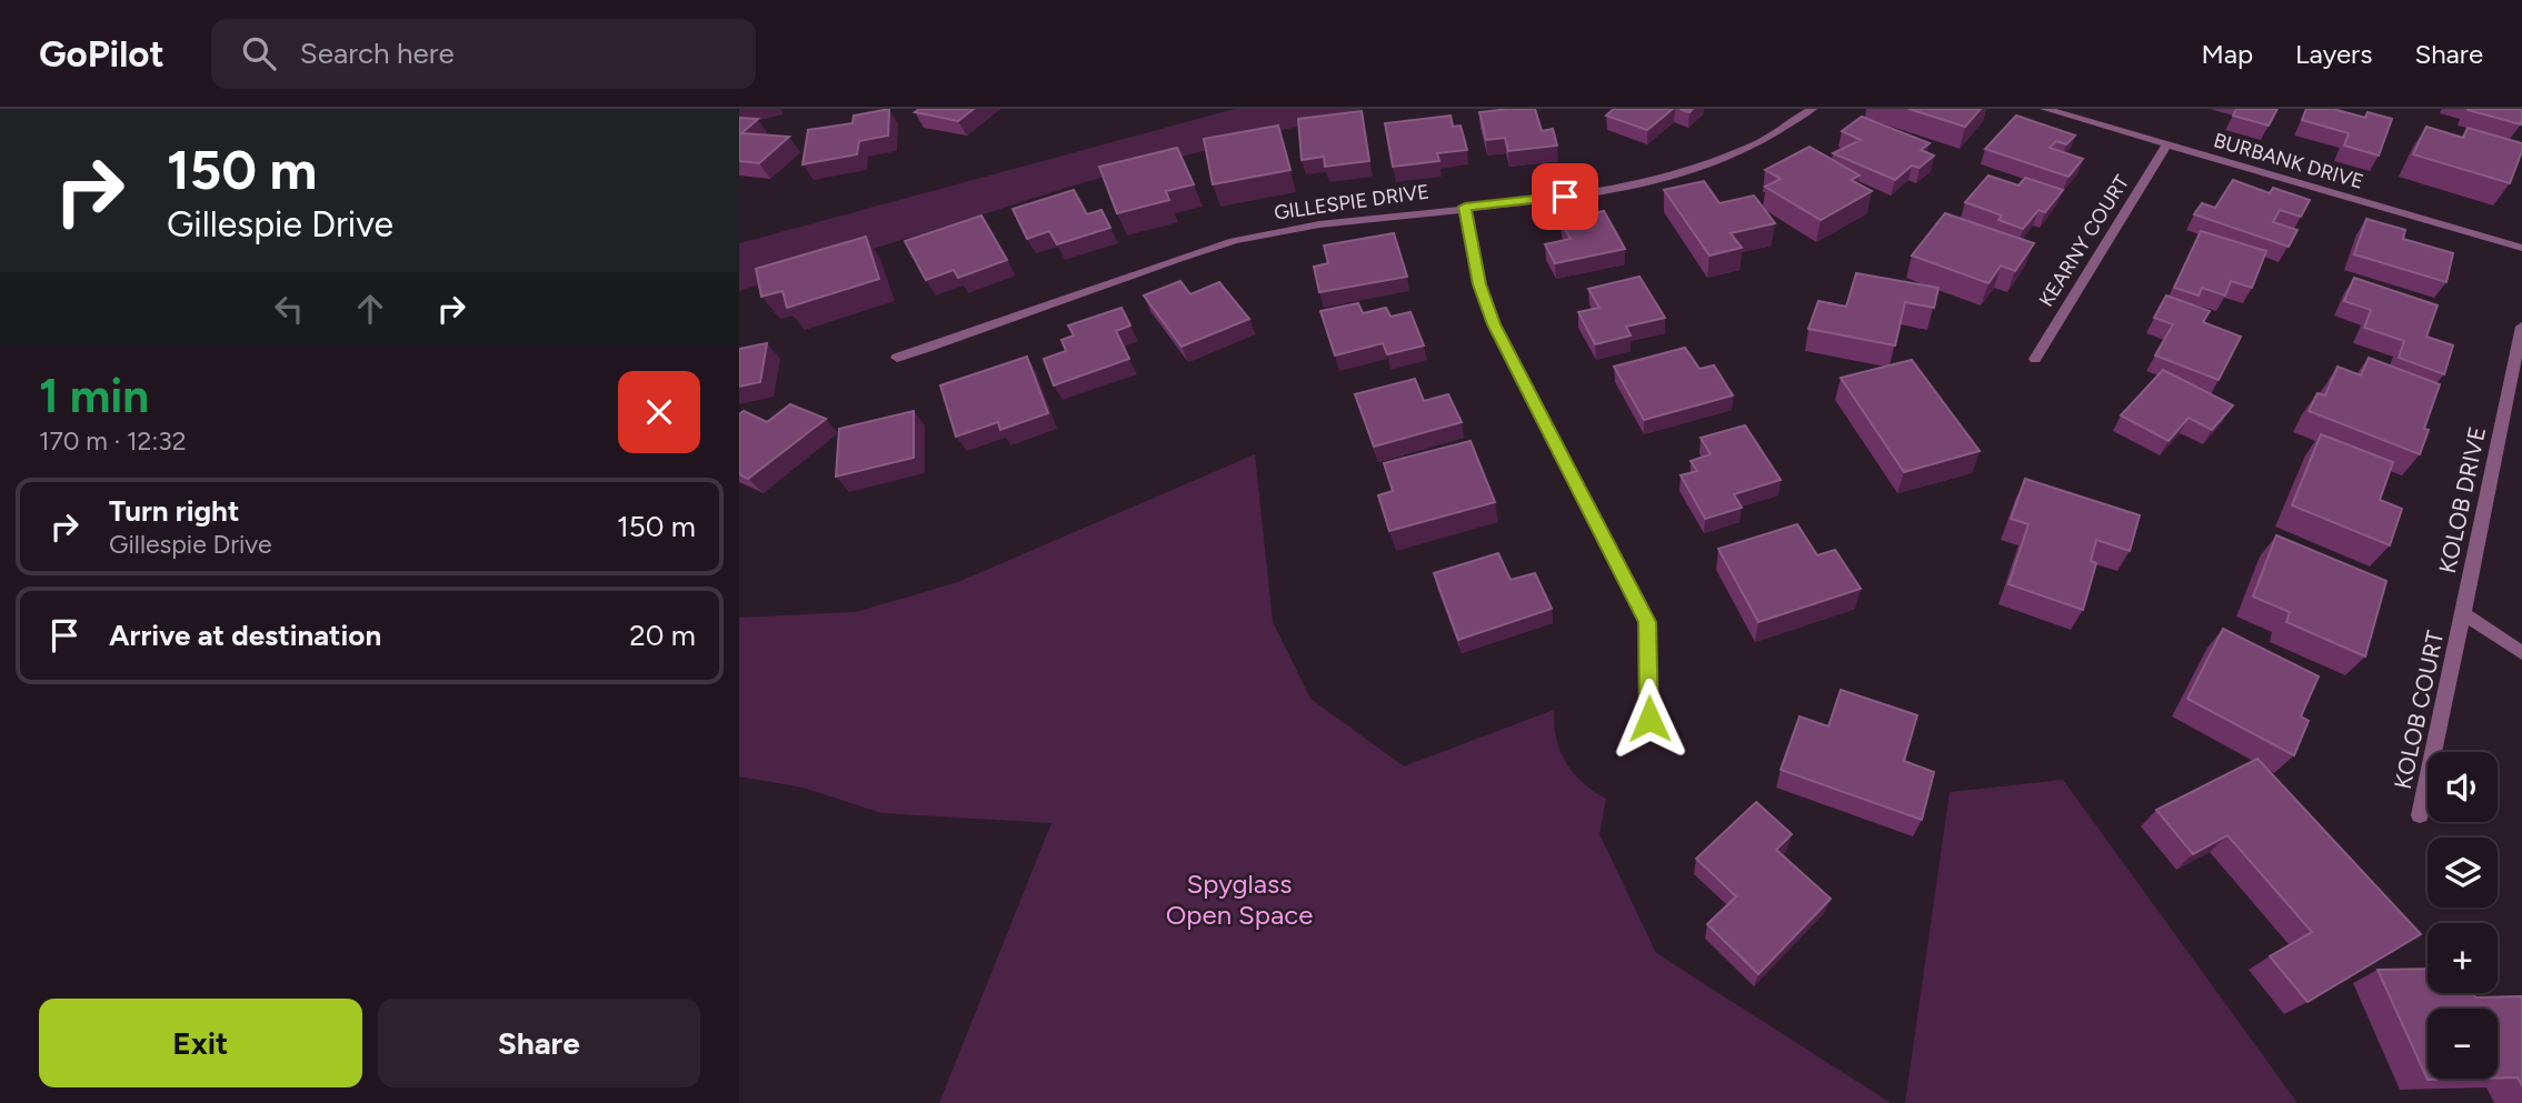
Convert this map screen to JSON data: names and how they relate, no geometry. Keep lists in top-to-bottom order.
{
  "streets": {
    "street": [
      "BURBANK DRIVE",
      "GILLESPIE DRIVE",
      "KEARNY COURT",
      "KOLOB DRIVE",
      "KOLOB COURT"
    ]
  },
  "crossings": [
    ["BURBANK DRIVE", "KEARNY COURT"],
    ["KOLOB DRIVE", "KOLOB COURT"]
  ],
  "parks": ["Spyglass Open Space"],
  "page": {
    "header": "GoPilot",
    "search": "Search here",
    "nav": ["Map", "Layers", "Share"],
    "turn": ["150 m", "Gillespie Drive"],
    "heading": ["1 min", "170 m · 12:32"],
    "list": [
      {
        "name": "Turn right",
        "note": "Gillespie Drive",
        "value": "150 m"
      },
      {
        "name": "Arrive at destination",
        "value": "20 m"
      }
    ],
    "map_buttons": ["+", "−"],
    "buttons": ["Exit", "Share"]
  }
}
